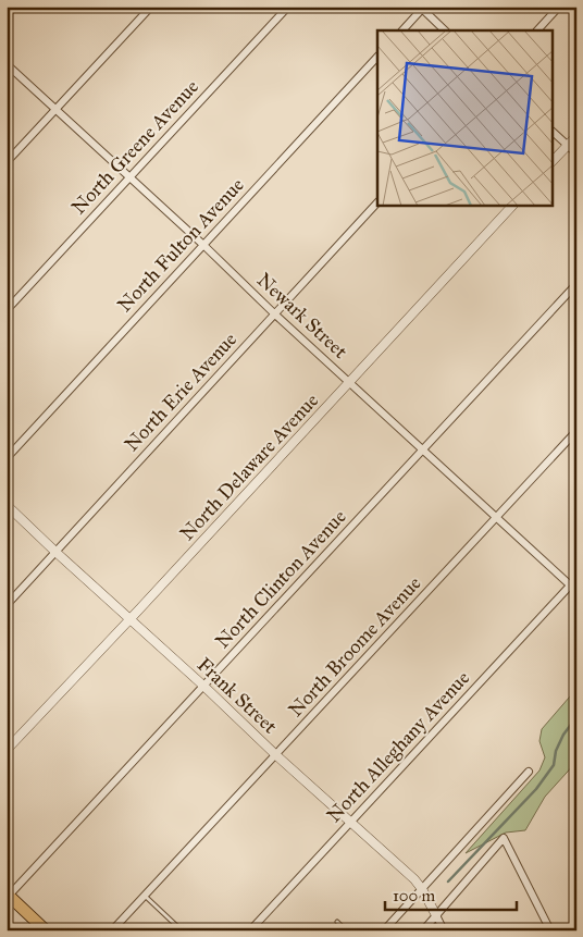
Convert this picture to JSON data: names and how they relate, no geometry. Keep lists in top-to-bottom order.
{
  "streets": {
    "street": [
      "North Greene Avenue",
      "North Fulton Avenue",
      "Newark Street",
      "North Erie Avenue",
      "North Delaware Avenue",
      "North Clinton Avenue",
      "North Broome Avenue",
      "Frank Street",
      "North Alleghany Avenue"
    ]
  },
  "crossings": [
    ["North Greene Avenue", "Newark Street"],
    ["North Fulton Avenue", "Newark Street"],
    ["Newark Street", "North Erie Avenue"],
    ["Newark Street", "North Delaware Avenue"],
    ["Newark Street", "North Clinton Avenue"],
    ["Newark Street", "North Broome Avenue"],
    ["Newark Street", "North Alleghany Avenue"],
    ["North Erie Avenue", "Frank Street"],
    ["North Delaware Avenue", "Frank Street"],
    ["North Clinton Avenue", "Frank Street"],
    ["North Broome Avenue", "Frank Street"],
    ["Frank Street", "North Alleghany Avenue"]
  ],
  "scale_bar": "100 m"
}
